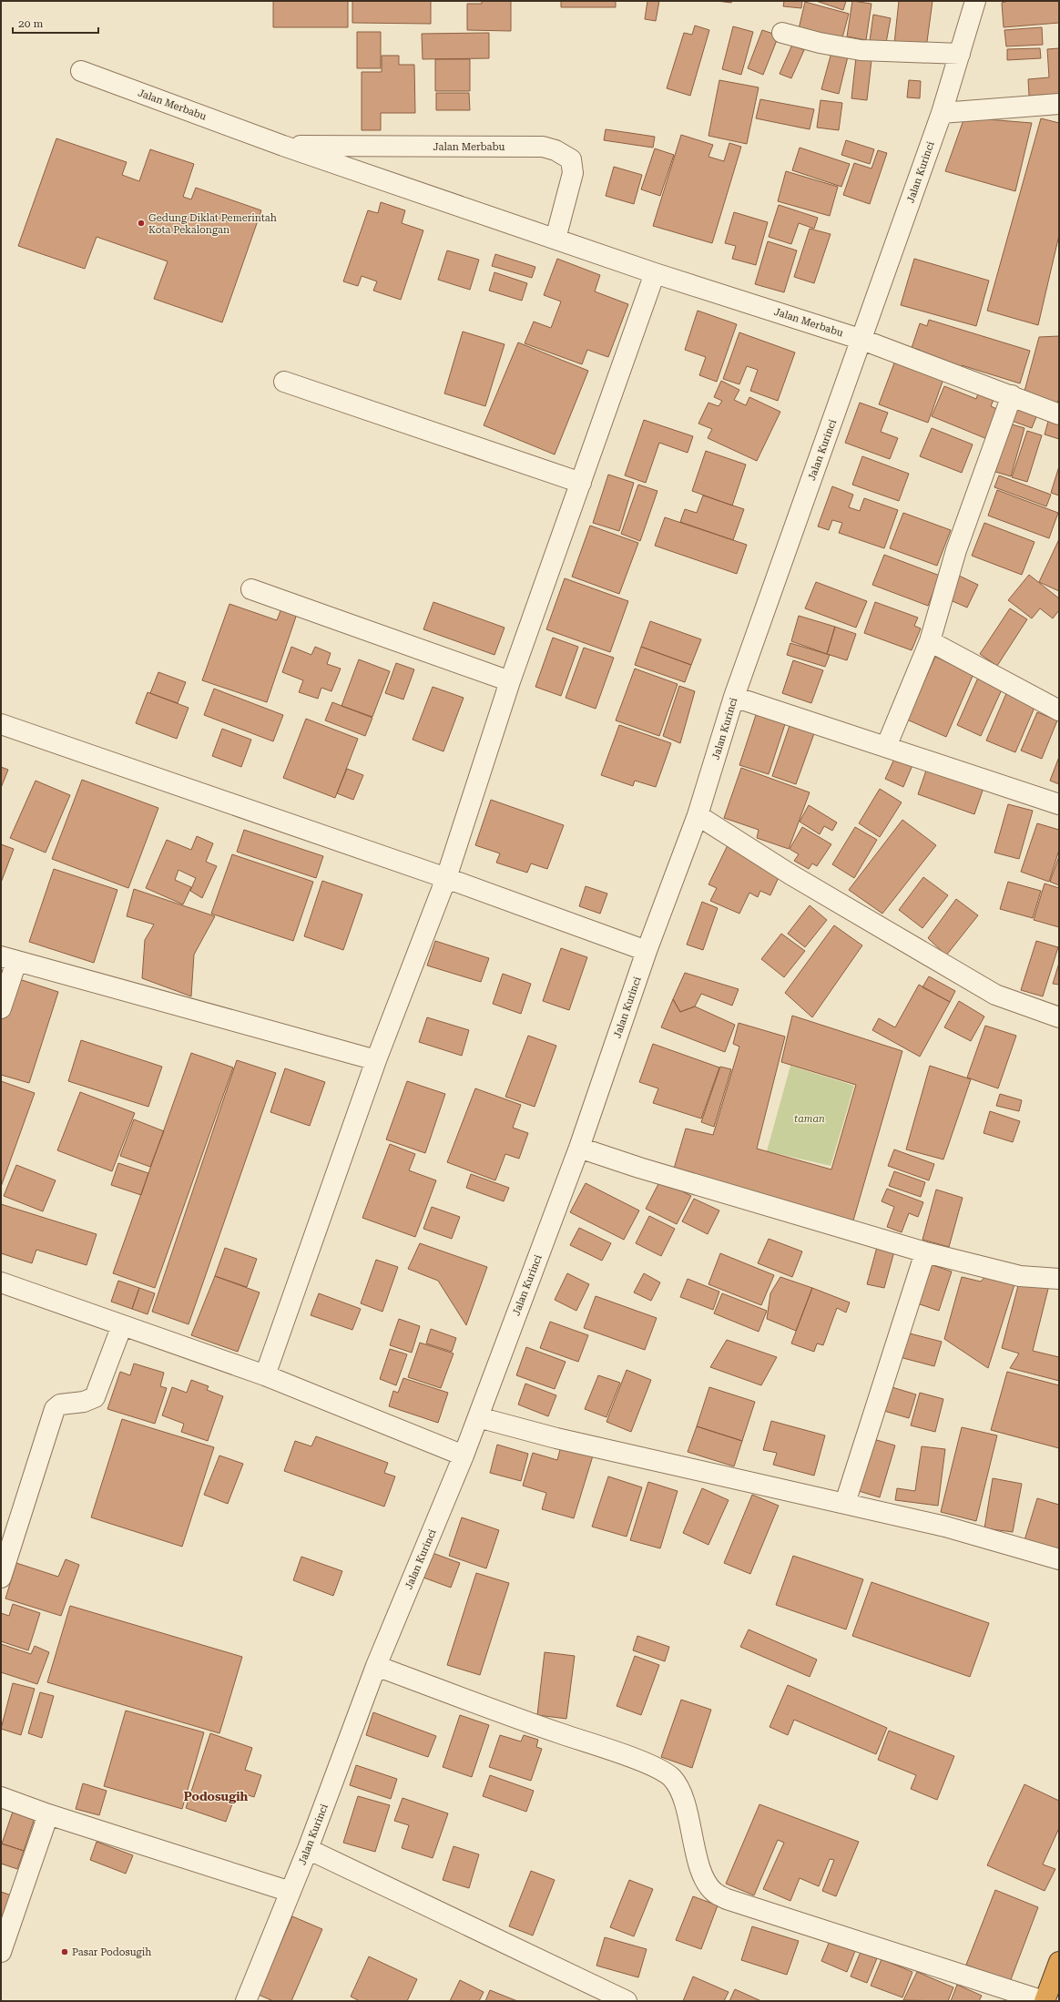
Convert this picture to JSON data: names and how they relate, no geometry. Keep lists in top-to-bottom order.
{
  "streets": {
    "street": ["Jalan Merbabu", "Jalan Kurinci"]
  },
  "crossings": [
    ["Jalan Merbabu", "Jalan Kurinci"]
  ],
  "districts": ["Podosugih"],
  "parks": ["taman"],
  "places": ["Gedung Diklat Pemerintah Kota Pekalongan", "Pasar Podosugih"],
  "scale_bar": "20 m"
}
